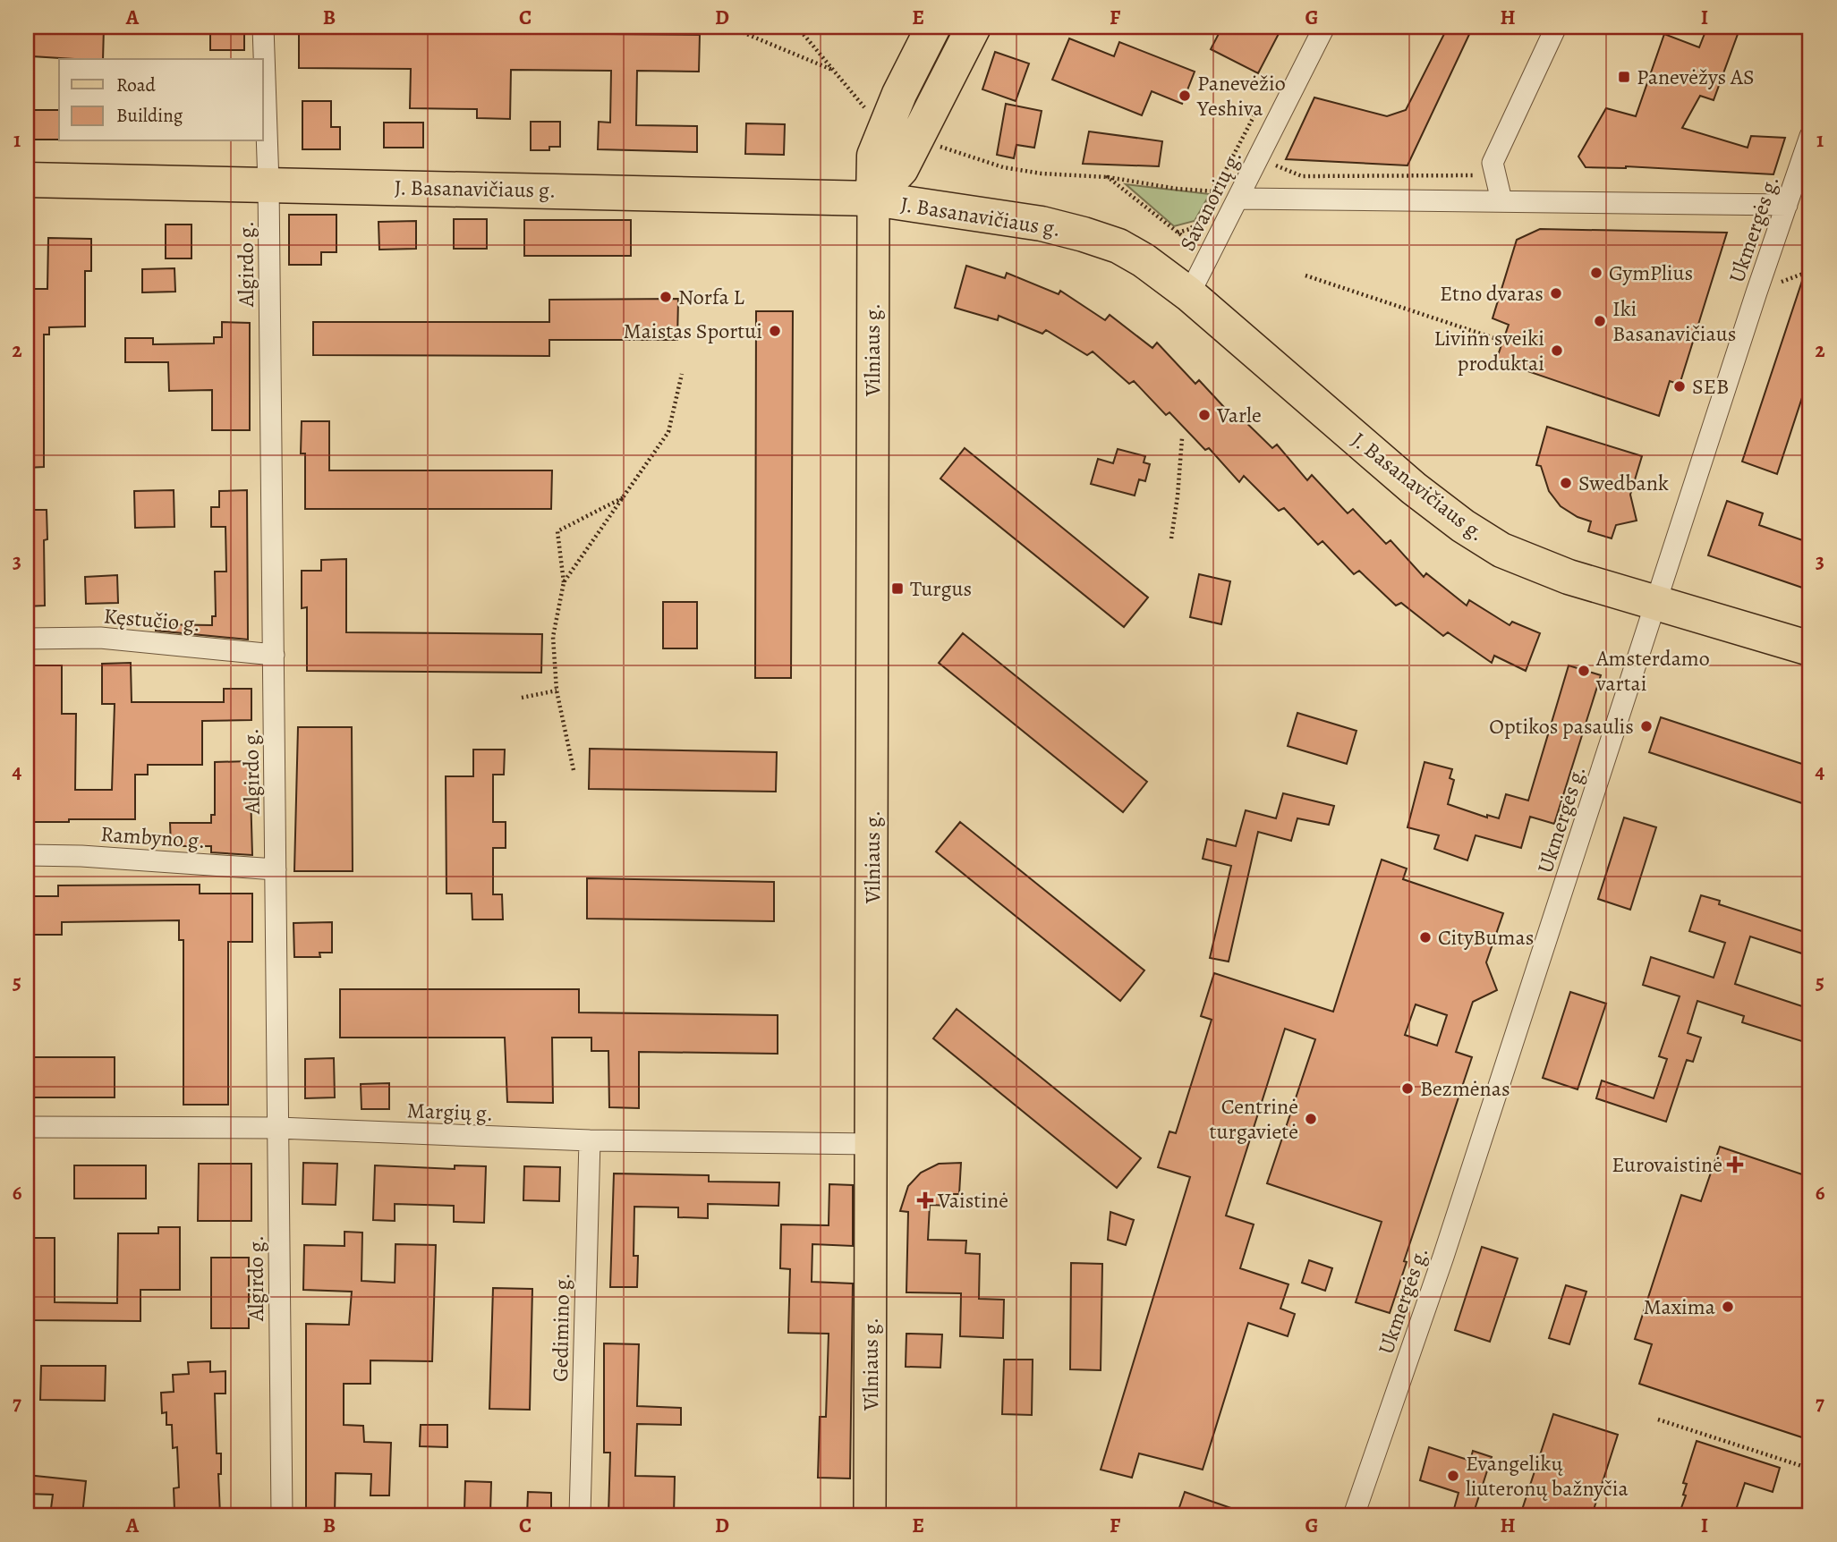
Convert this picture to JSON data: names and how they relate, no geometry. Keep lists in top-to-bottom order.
{
  "streets": {
    "highway": ["J. Basanavičiaus g.", "Vilniaus g."],
    "street": [
      "Savanorių g.",
      "Ukmergės g.",
      "Algirdo g.",
      "Kęstučio g.",
      "Rambyno g.",
      "Margių g.",
      "Gedimino g."
    ]
  },
  "crossings": [
    ["J. Basanavičiaus g.", "Savanorių g."],
    ["J. Basanavičiaus g.", "Ukmergės g."],
    ["J. Basanavičiaus g.", "Algirdo g."],
    ["J. Basanavičiaus g.", "Vilniaus g."],
    ["Algirdo g.", "Kęstučio g."],
    ["Algirdo g.", "Rambyno g."],
    ["Algirdo g.", "Margių g."],
    ["Vilniaus g.", "Margių g."],
    ["Margių g.", "Gedimino g."]
  ],
  "places": {
    "transit": ["Panevėžys AS", "Turgus"],
    "other": [
      "Panevėžio Yeshiva",
      "GymPlius",
      "Etno dvaras",
      "Norfa L",
      "Iki Basanavičiaus",
      "Maistas Sportui",
      "Livinn sveiki produktai",
      "SEB",
      "Varle",
      "Swedbank",
      "Amsterdamo vartai",
      "Optikos pasaulis",
      "CityBumas",
      "Bezmėnas",
      "Centrinė turgavietė",
      "Maxima",
      "Evangelikų liuteronų bažnyčia"
    ],
    "health": ["Eurovaistinė", "Vaistinė"]
  },
  "legend": ["Road", "Building"],
  "grid": {
    "columns": [
      "A",
      "B",
      "C",
      "D",
      "E",
      "F",
      "G",
      "H",
      "I"
    ],
    "rows": [
      "1",
      "2",
      "3",
      "4",
      "5",
      "6",
      "7"
    ]
  }
}
